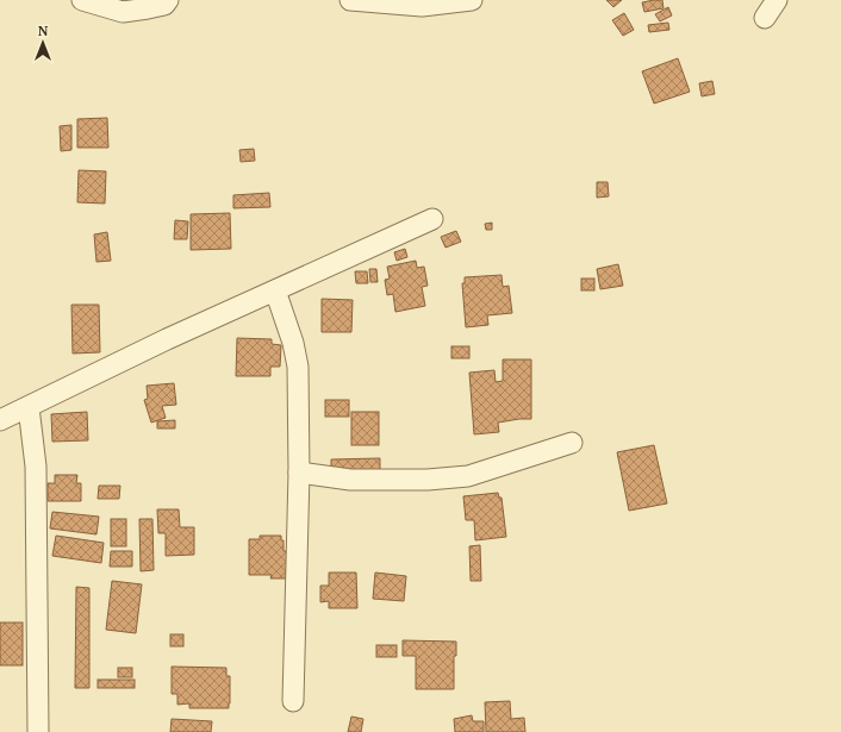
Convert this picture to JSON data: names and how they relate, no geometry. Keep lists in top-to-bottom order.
{
  "north": "top"
}
